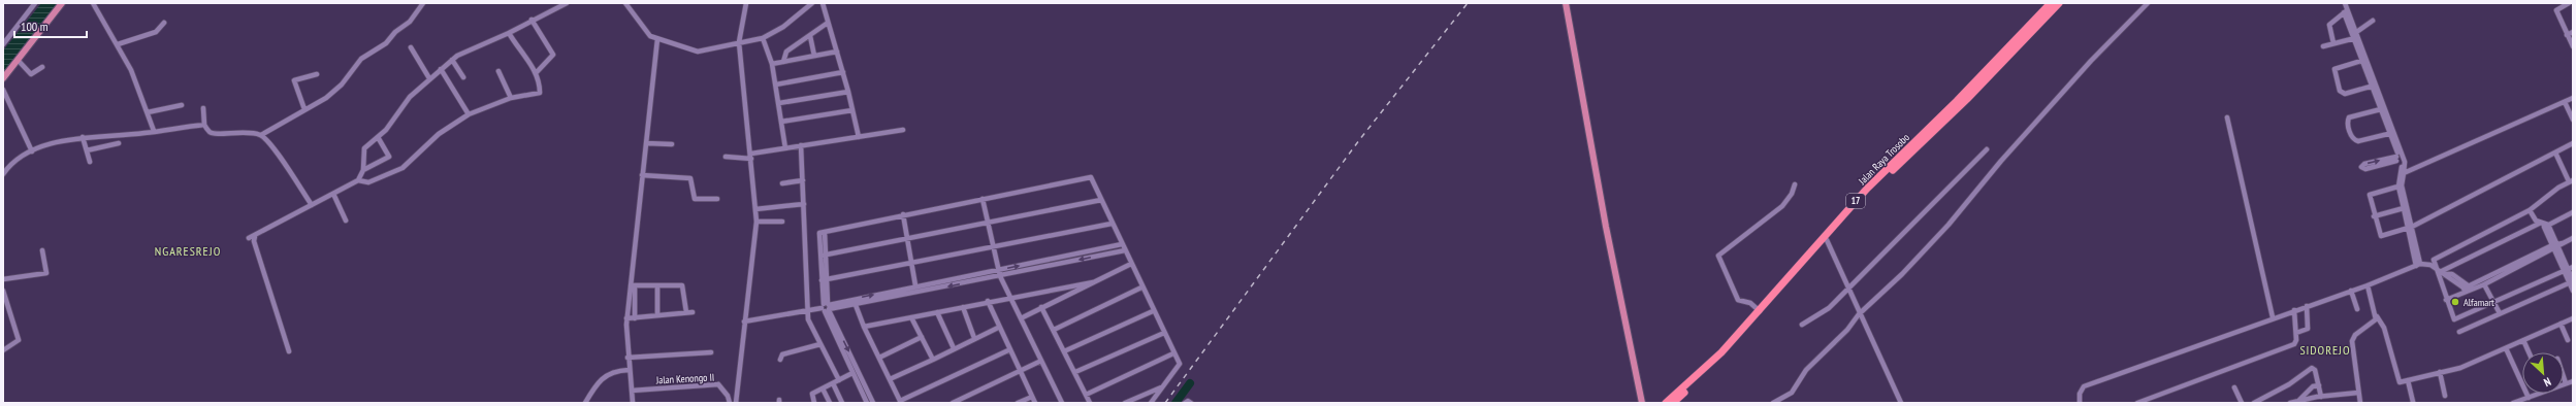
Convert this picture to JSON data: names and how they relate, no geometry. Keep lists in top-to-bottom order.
{
  "streets": {
    "highway": ["Jalan Raya Trosobo", "17"],
    "street": ["Jalan Kenongo II"]
  },
  "districts": ["NGARESREJO", "SIDOREJO"],
  "places": ["Alfamart"],
  "scale_bar": "100 m",
  "north": "bottom right"
}
